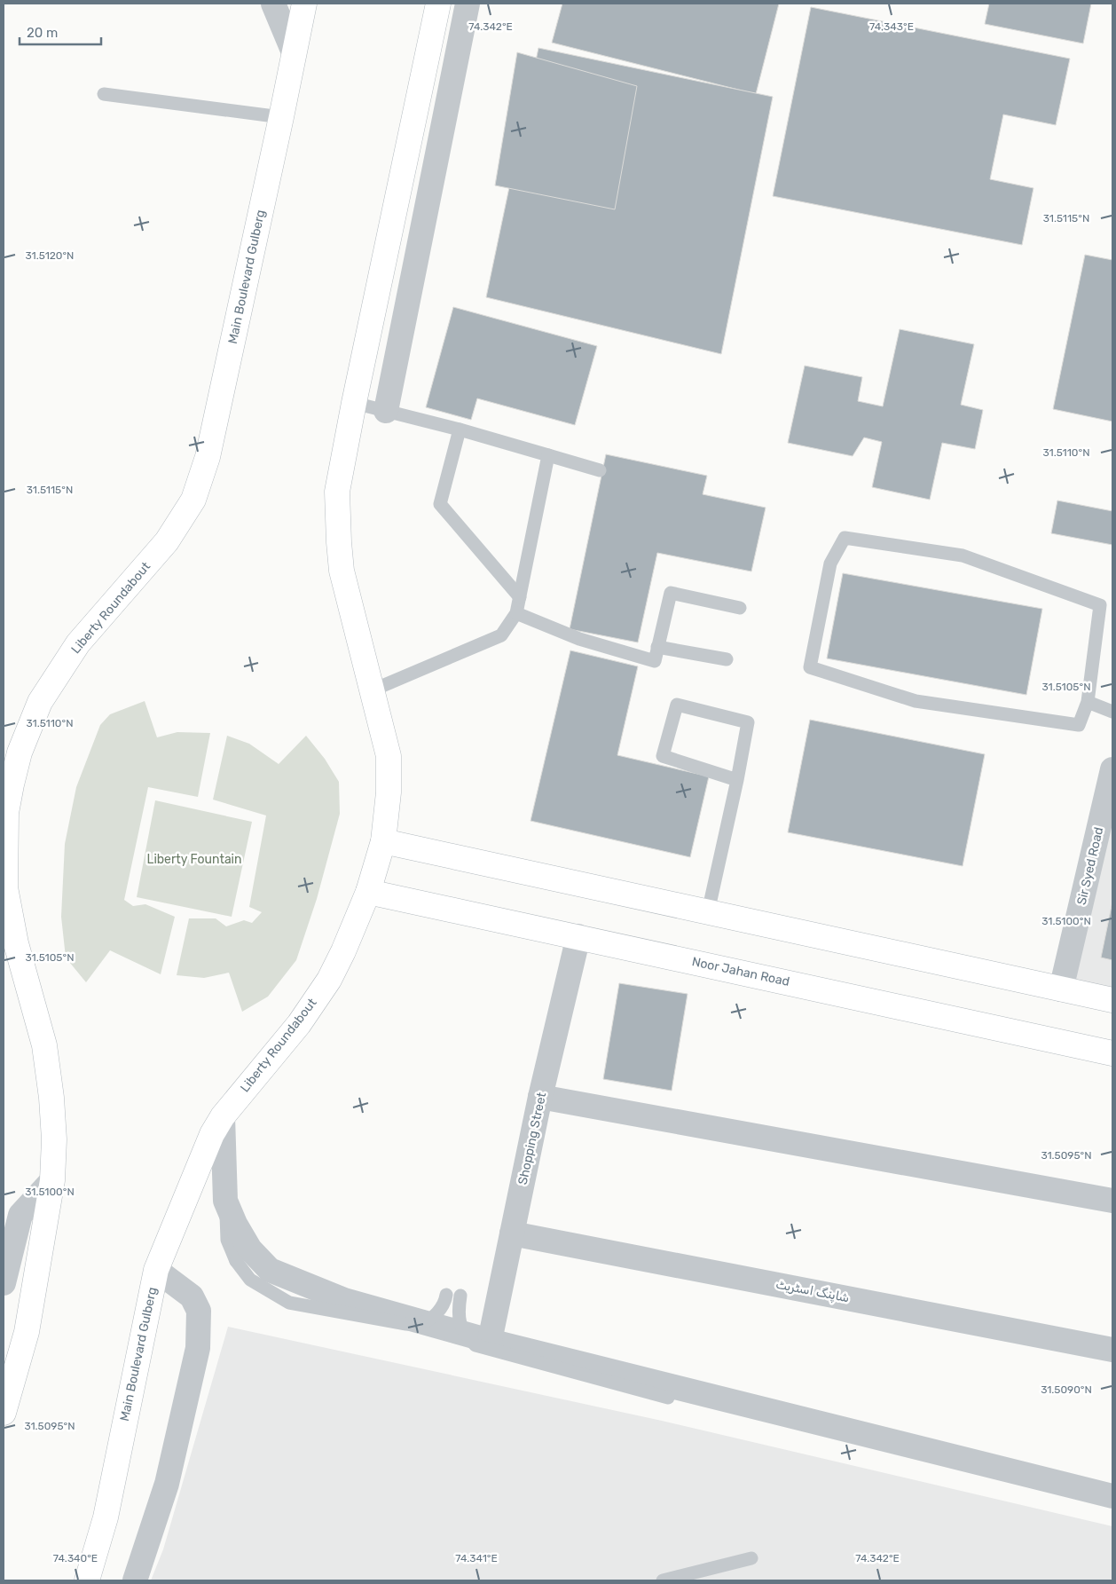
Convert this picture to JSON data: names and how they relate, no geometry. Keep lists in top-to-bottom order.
{
  "streets": {
    "main road": ["Main Boulevard Gulberg", "Liberty Roundabout", "Noor Jahan Road"],
    "street": ["Sir Syed Road", "Shopping Street", "شاپنگ اسٹریٹ"]
  },
  "crossings": [
    ["Main Boulevard Gulberg", "Liberty Roundabout"],
    ["Liberty Roundabout", "Noor Jahan Road"],
    ["Noor Jahan Road", "Shopping Street"],
    ["Shopping Street", "شاپنگ اسٹریٹ"]
  ],
  "parks": ["Liberty Fountain"],
  "scale_bar": "20 m",
  "coordinates": [
    "74.342°E",
    "74.343°E",
    "31.5115°N",
    "31.5120°N",
    "31.5110°N",
    "31.5105°N",
    "31.5100°N",
    "31.5095°N",
    "31.5090°N",
    "74.340°E",
    "74.341°E"
  ]
}
